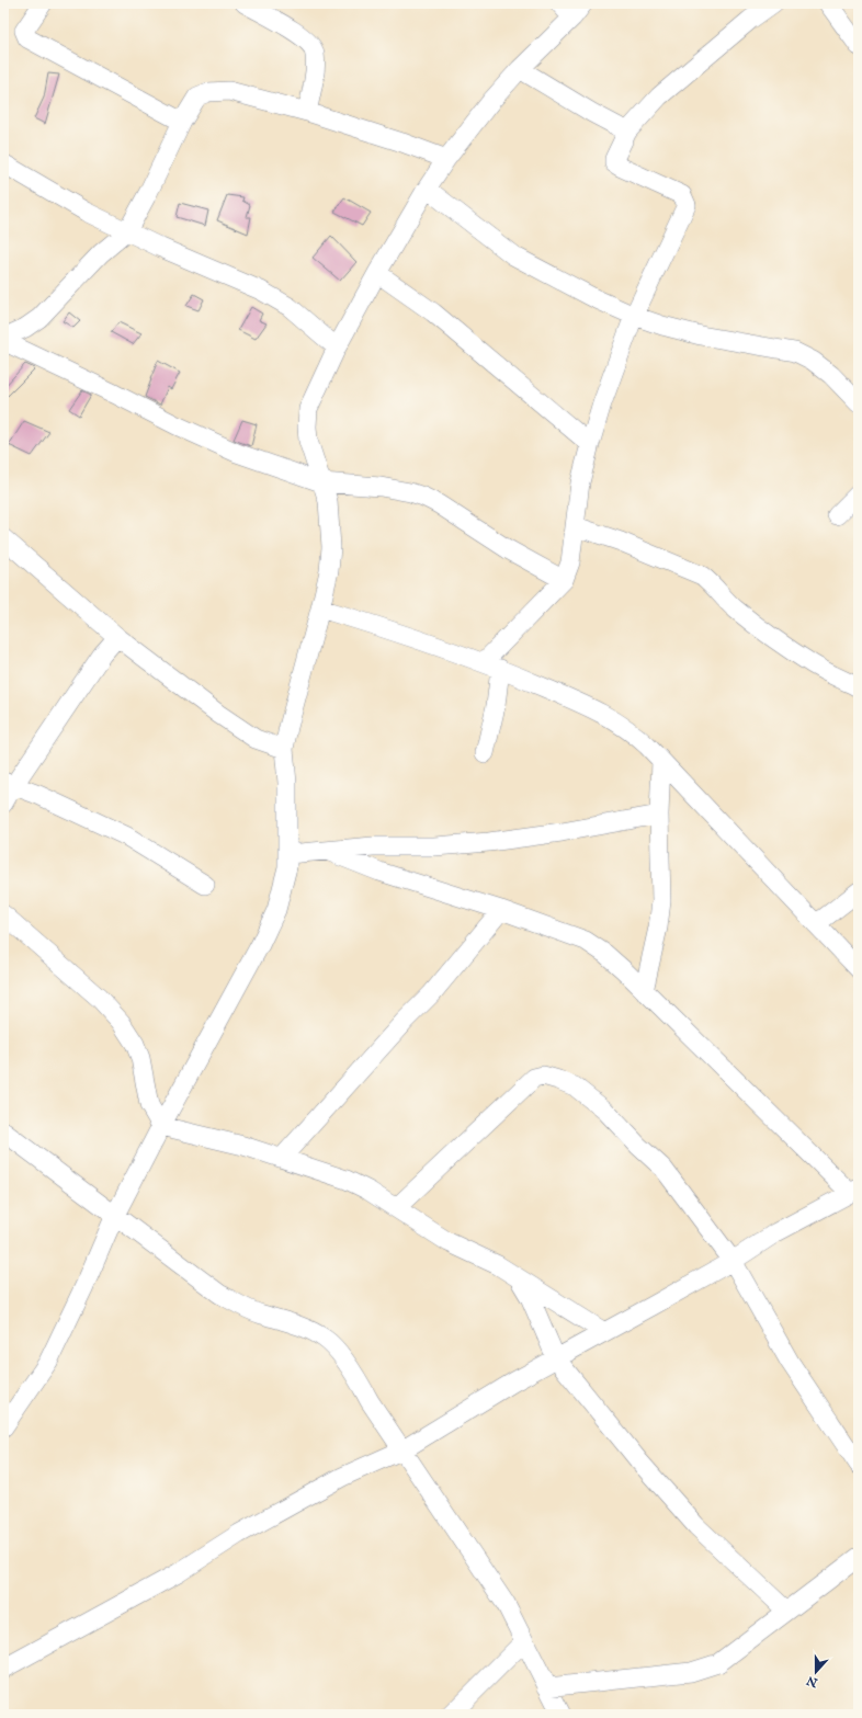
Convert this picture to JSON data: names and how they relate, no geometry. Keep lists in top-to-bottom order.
{
  "north": "bottom"
}
